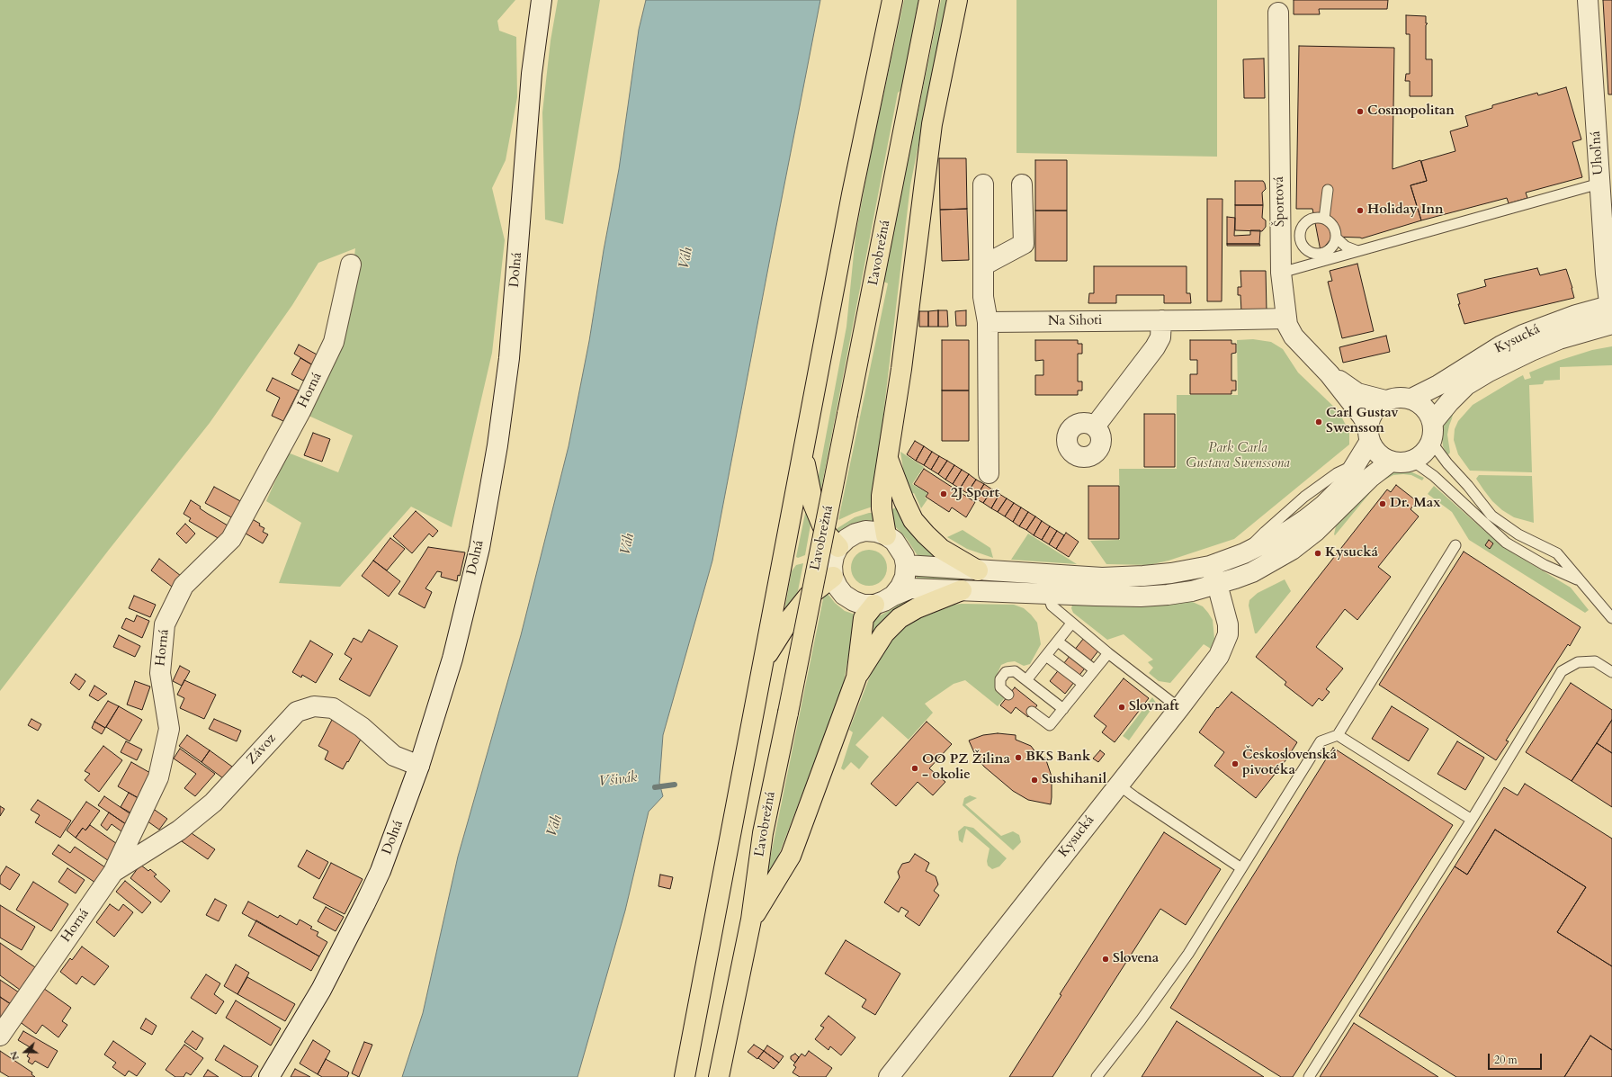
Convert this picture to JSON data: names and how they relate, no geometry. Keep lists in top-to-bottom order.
{
  "streets": {
    "main road": ["Ľavobrežná"],
    "street": [
      "Uhoľná",
      "Športová",
      "Dolná",
      "Na Sihoti",
      "Kysucká",
      "Horná",
      "Závoz"
    ]
  },
  "crossings": [
    ["Uhoľná", "Kysucká"],
    ["Športová", "Na Sihoti"],
    ["Športová", "Kysucká"],
    ["Dolná", "Závoz"],
    ["Horná", "Závoz"]
  ],
  "water": ["Váh", "Všivák"],
  "parks": ["Park Carla Gustava Swenssona"],
  "places": [
    "Cosmopolitan",
    "Holiday Inn",
    "Carl Gustav Swensson",
    "2J Sport",
    "Dr. Max",
    "Kysucká",
    "Slovnaft",
    "BKS Bank",
    "Československá pivotéka",
    "OO PZ Žilina - okolie",
    "Sushihanil",
    "Slovena"
  ],
  "scale_bar": "20 m",
  "north": "left"
}
